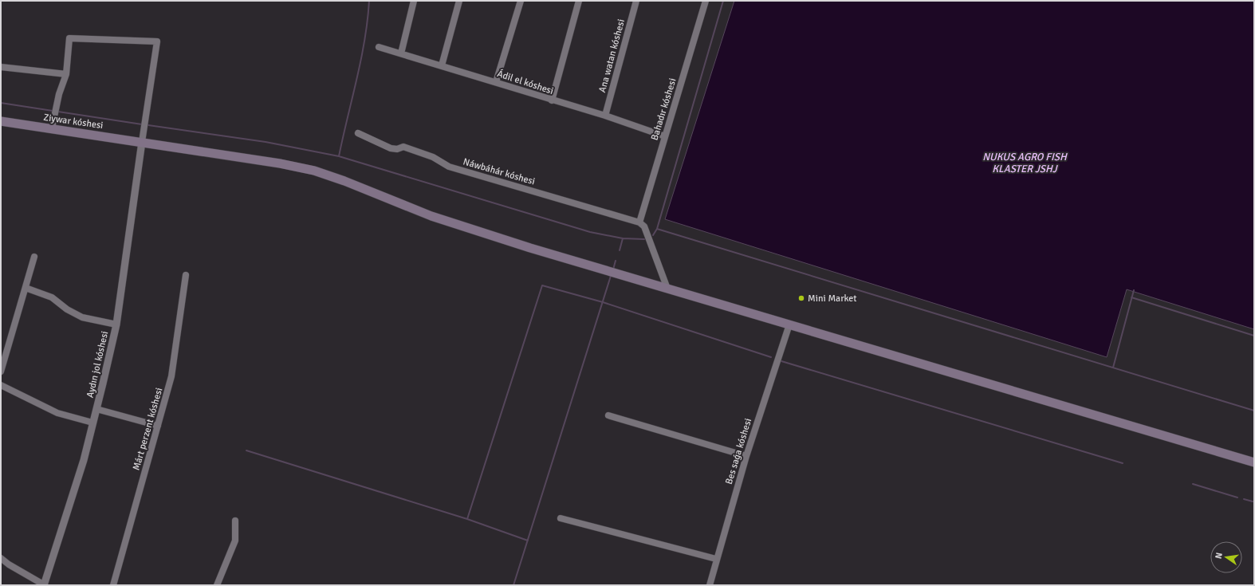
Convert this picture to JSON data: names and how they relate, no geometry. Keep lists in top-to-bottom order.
{
  "streets": {
    "main road": ["Ziywar kóshesi"],
    "street": [
      "Ana watan kóshesi",
      "Ádil el kóshesi",
      "Bahadır kóshesi",
      "Náwbáhár kóshesi",
      "Aydın jol kóshesi",
      "Márt perzent kóshesi",
      "Bes saǵa kóshesi"
    ]
  },
  "crossings": [
    ["Ana watan kóshesi", "Ádil el kóshesi"],
    ["Ádil el kóshesi", "Bahadır kóshesi"],
    ["Bahadır kóshesi", "Náwbáhár kóshesi"],
    ["Ziywar kóshesi", "Aydın jol kóshesi"],
    ["Ziywar kóshesi", "Bes saǵa kóshesi"]
  ],
  "water": ["NUKUS AGRO FISH KLASTER JSHJ"],
  "places": ["Mini Market"],
  "north": "left"
}
